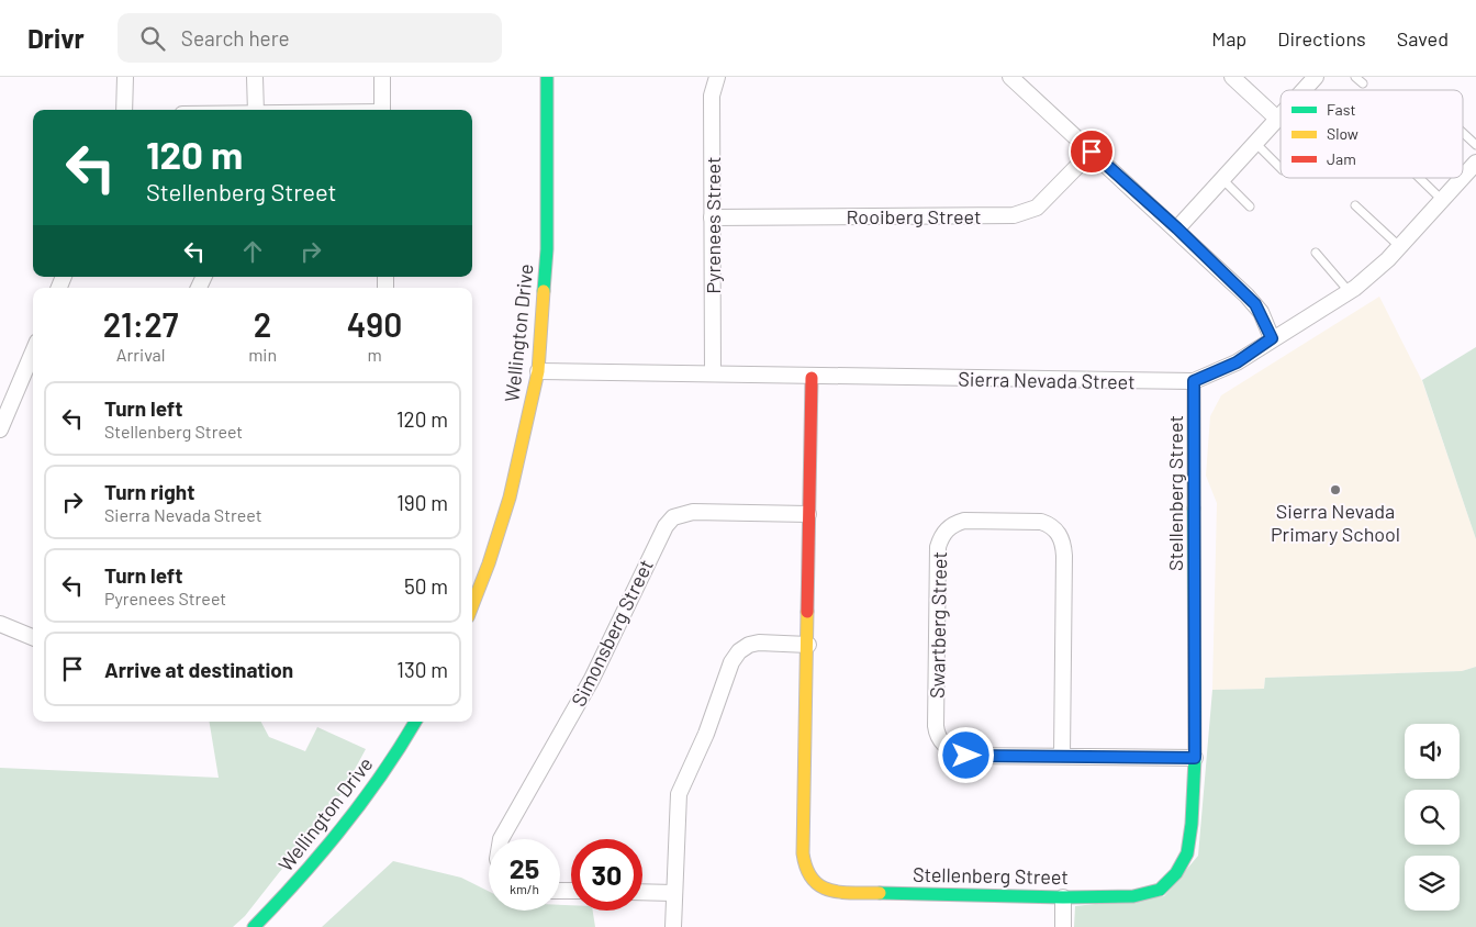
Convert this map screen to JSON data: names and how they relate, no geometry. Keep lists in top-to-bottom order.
{
  "streets": {
    "street": [
      "Rooiberg Street",
      "Pyrenees Street",
      "Wellington Drive",
      "Sierra Nevada Street",
      "Stellenberg Street",
      "Swartberg Street",
      "Simonsberg Street"
    ]
  },
  "crossings": [
    ["Rooiberg Street", "Pyrenees Street"],
    ["Pyrenees Street", "Sierra Nevada Street"],
    ["Wellington Drive", "Sierra Nevada Street"],
    ["Sierra Nevada Street", "Stellenberg Street"],
    ["Stellenberg Street", "Swartberg Street"],
    ["Stellenberg Street", "Simonsberg Street"]
  ],
  "places": ["Sierra Nevada Primary School"],
  "legend": ["Fast", "Slow", "Jam"],
  "page": {
    "header": "Drivr",
    "search": "Search here",
    "nav": ["Map", "Directions", "Saved"],
    "turn": ["120 m", "Stellenberg Street"],
    "eta": [
      "21:27",
      "Arrival",
      "2",
      "min",
      "490",
      "m"
    ],
    "list": [
      {
        "name": "Turn left",
        "note": "Stellenberg Street",
        "value": "120 m"
      },
      {
        "name": "Turn right",
        "note": "Sierra Nevada Street",
        "value": "190 m"
      },
      {
        "name": "Turn left",
        "note": "Pyrenees Street",
        "value": "50 m"
      },
      {
        "name": "Arrive at destination",
        "value": "130 m"
      }
    ],
    "speed": "25 km/h",
    "limit": "30"
  }
}
